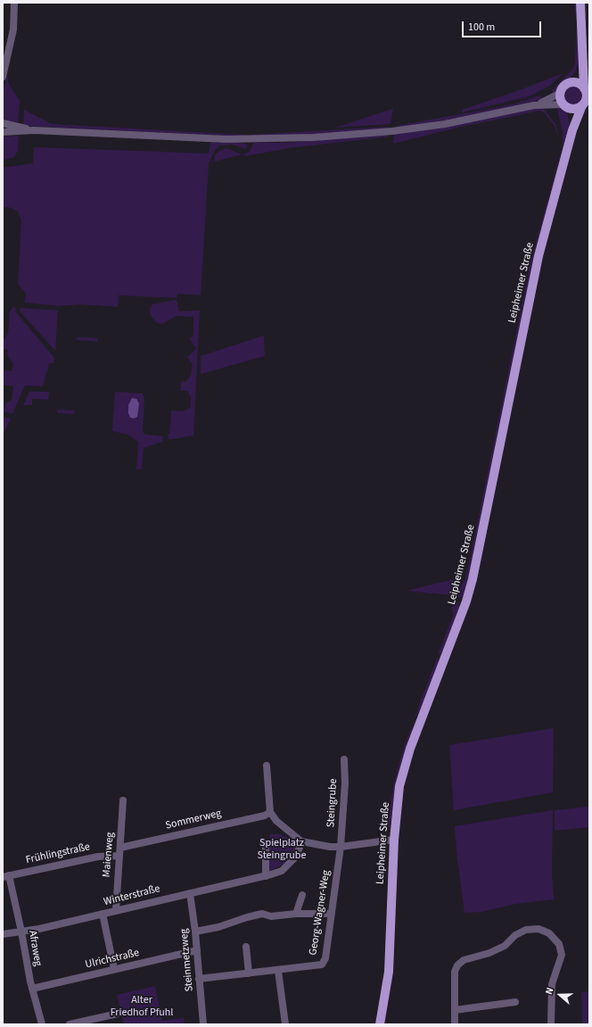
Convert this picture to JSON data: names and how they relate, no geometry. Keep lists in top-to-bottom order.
{
  "streets": {
    "main road": ["Leipheimer Straße"],
    "street": [
      "Steingrube",
      "Sommerweg",
      "Frühlingstraße",
      "Maienweg",
      "Winterstraße",
      "Georg-Wagner-Weg",
      "Afraweg",
      "Ulrichstraße",
      "Steinmetzweg"
    ]
  },
  "crossings": [
    ["Steingrube", "Georg-Wagner-Weg"],
    ["Sommerweg", "Maienweg"],
    ["Frühlingstraße", "Maienweg"],
    ["Frühlingstraße", "Afraweg"],
    ["Maienweg", "Winterstraße"],
    ["Winterstraße", "Afraweg"],
    ["Winterstraße", "Steinmetzweg"],
    ["Georg-Wagner-Weg", "Steinmetzweg"],
    ["Afraweg", "Ulrichstraße"],
    ["Ulrichstraße", "Steinmetzweg"]
  ],
  "parks": ["Spielplatz Steingrube", "Alter Friedhof Pfuhl"],
  "scale_bar": "100 m",
  "north": "left"
}
